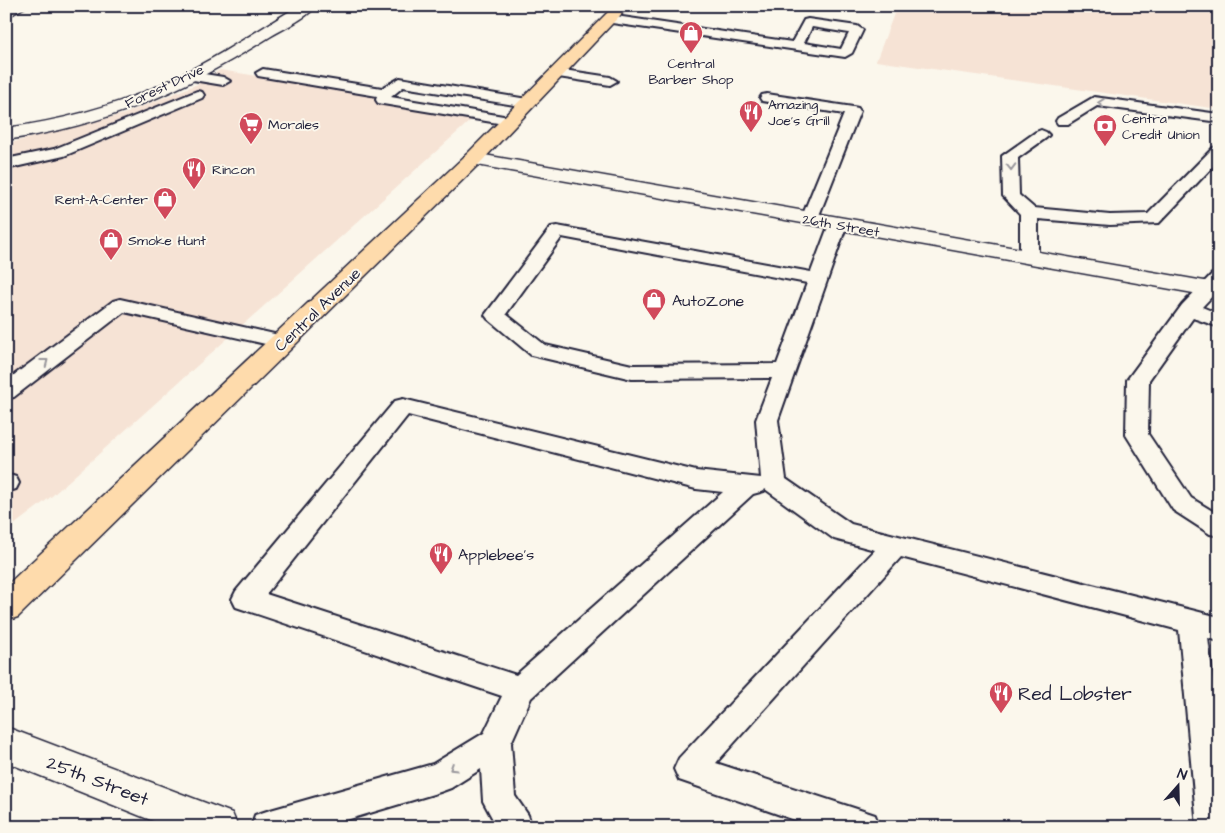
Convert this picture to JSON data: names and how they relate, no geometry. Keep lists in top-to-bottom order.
{
  "streets": {
    "main road": ["Central Avenue"],
    "street": ["Forest Drive", "26th Street", "25th Street"]
  },
  "crossings": [
    ["26th Street", "Central Avenue"]
  ],
  "places": {
    "shop": [
      "Central Barber Shop",
      "Rent-A-Center",
      "Smoke Hunt",
      "AutoZone"
    ],
    "restaurant": [
      "Amazing Joe's Grill",
      "Rincon",
      "Applebee's",
      "Red Lobster"
    ],
    "supermarket": ["Morales"],
    "bank": ["Centra Credit Union"]
  },
  "north": "top"
}
